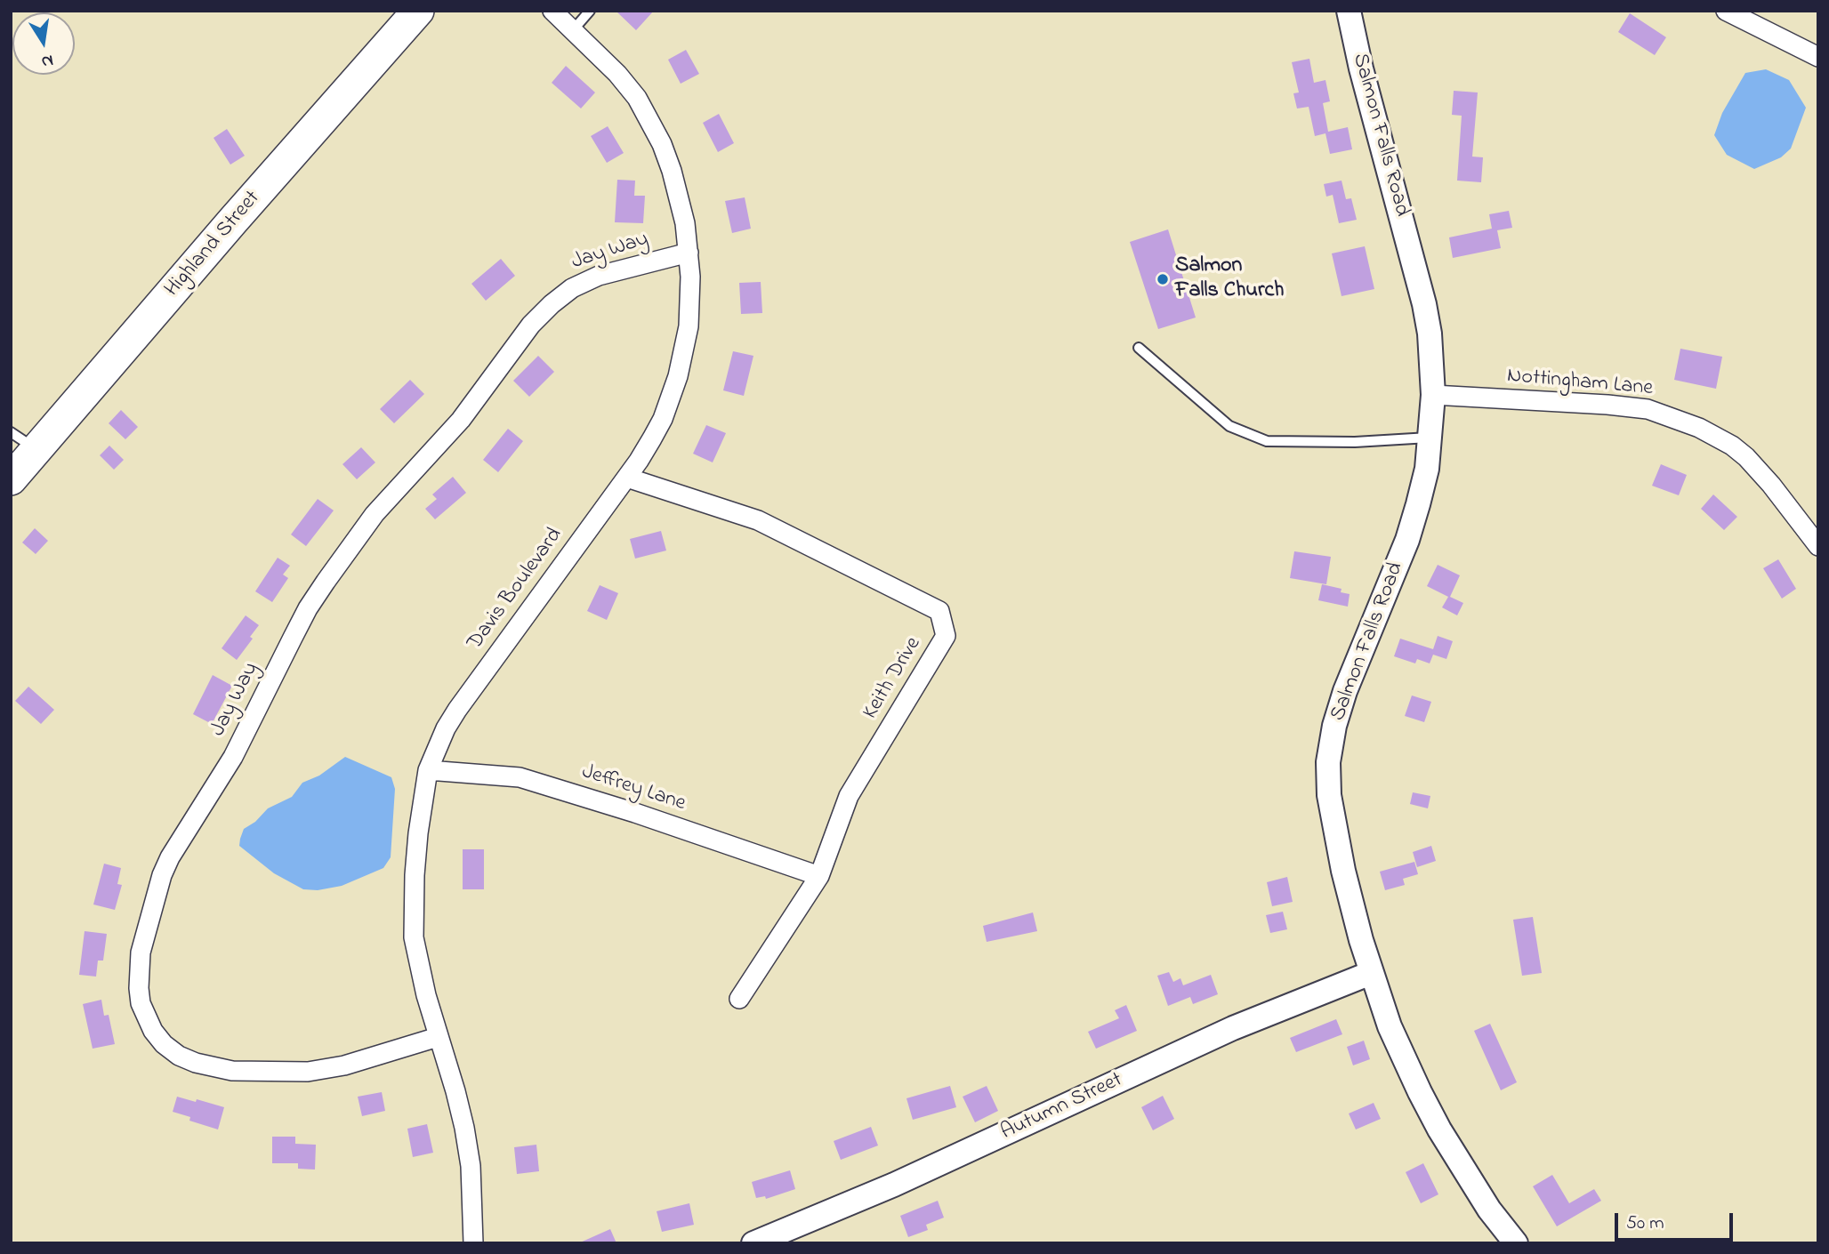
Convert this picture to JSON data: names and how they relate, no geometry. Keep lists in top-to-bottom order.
{
  "streets": {
    "highway": ["Highland Street"],
    "street": [
      "Salmon Falls Road",
      "Jay Way",
      "Nottingham Lane",
      "Davis Boulevard",
      "Keith Drive",
      "Jeffrey Lane",
      "Autumn Street"
    ]
  },
  "crossings": [
    ["Salmon Falls Road", "Nottingham Lane"],
    ["Salmon Falls Road", "Autumn Street"],
    ["Jay Way", "Davis Boulevard"],
    ["Davis Boulevard", "Keith Drive"],
    ["Davis Boulevard", "Jeffrey Lane"],
    ["Keith Drive", "Jeffrey Lane"]
  ],
  "places": ["Salmon Falls Church"],
  "scale_bar": "50 m",
  "north": "bottom"
}
